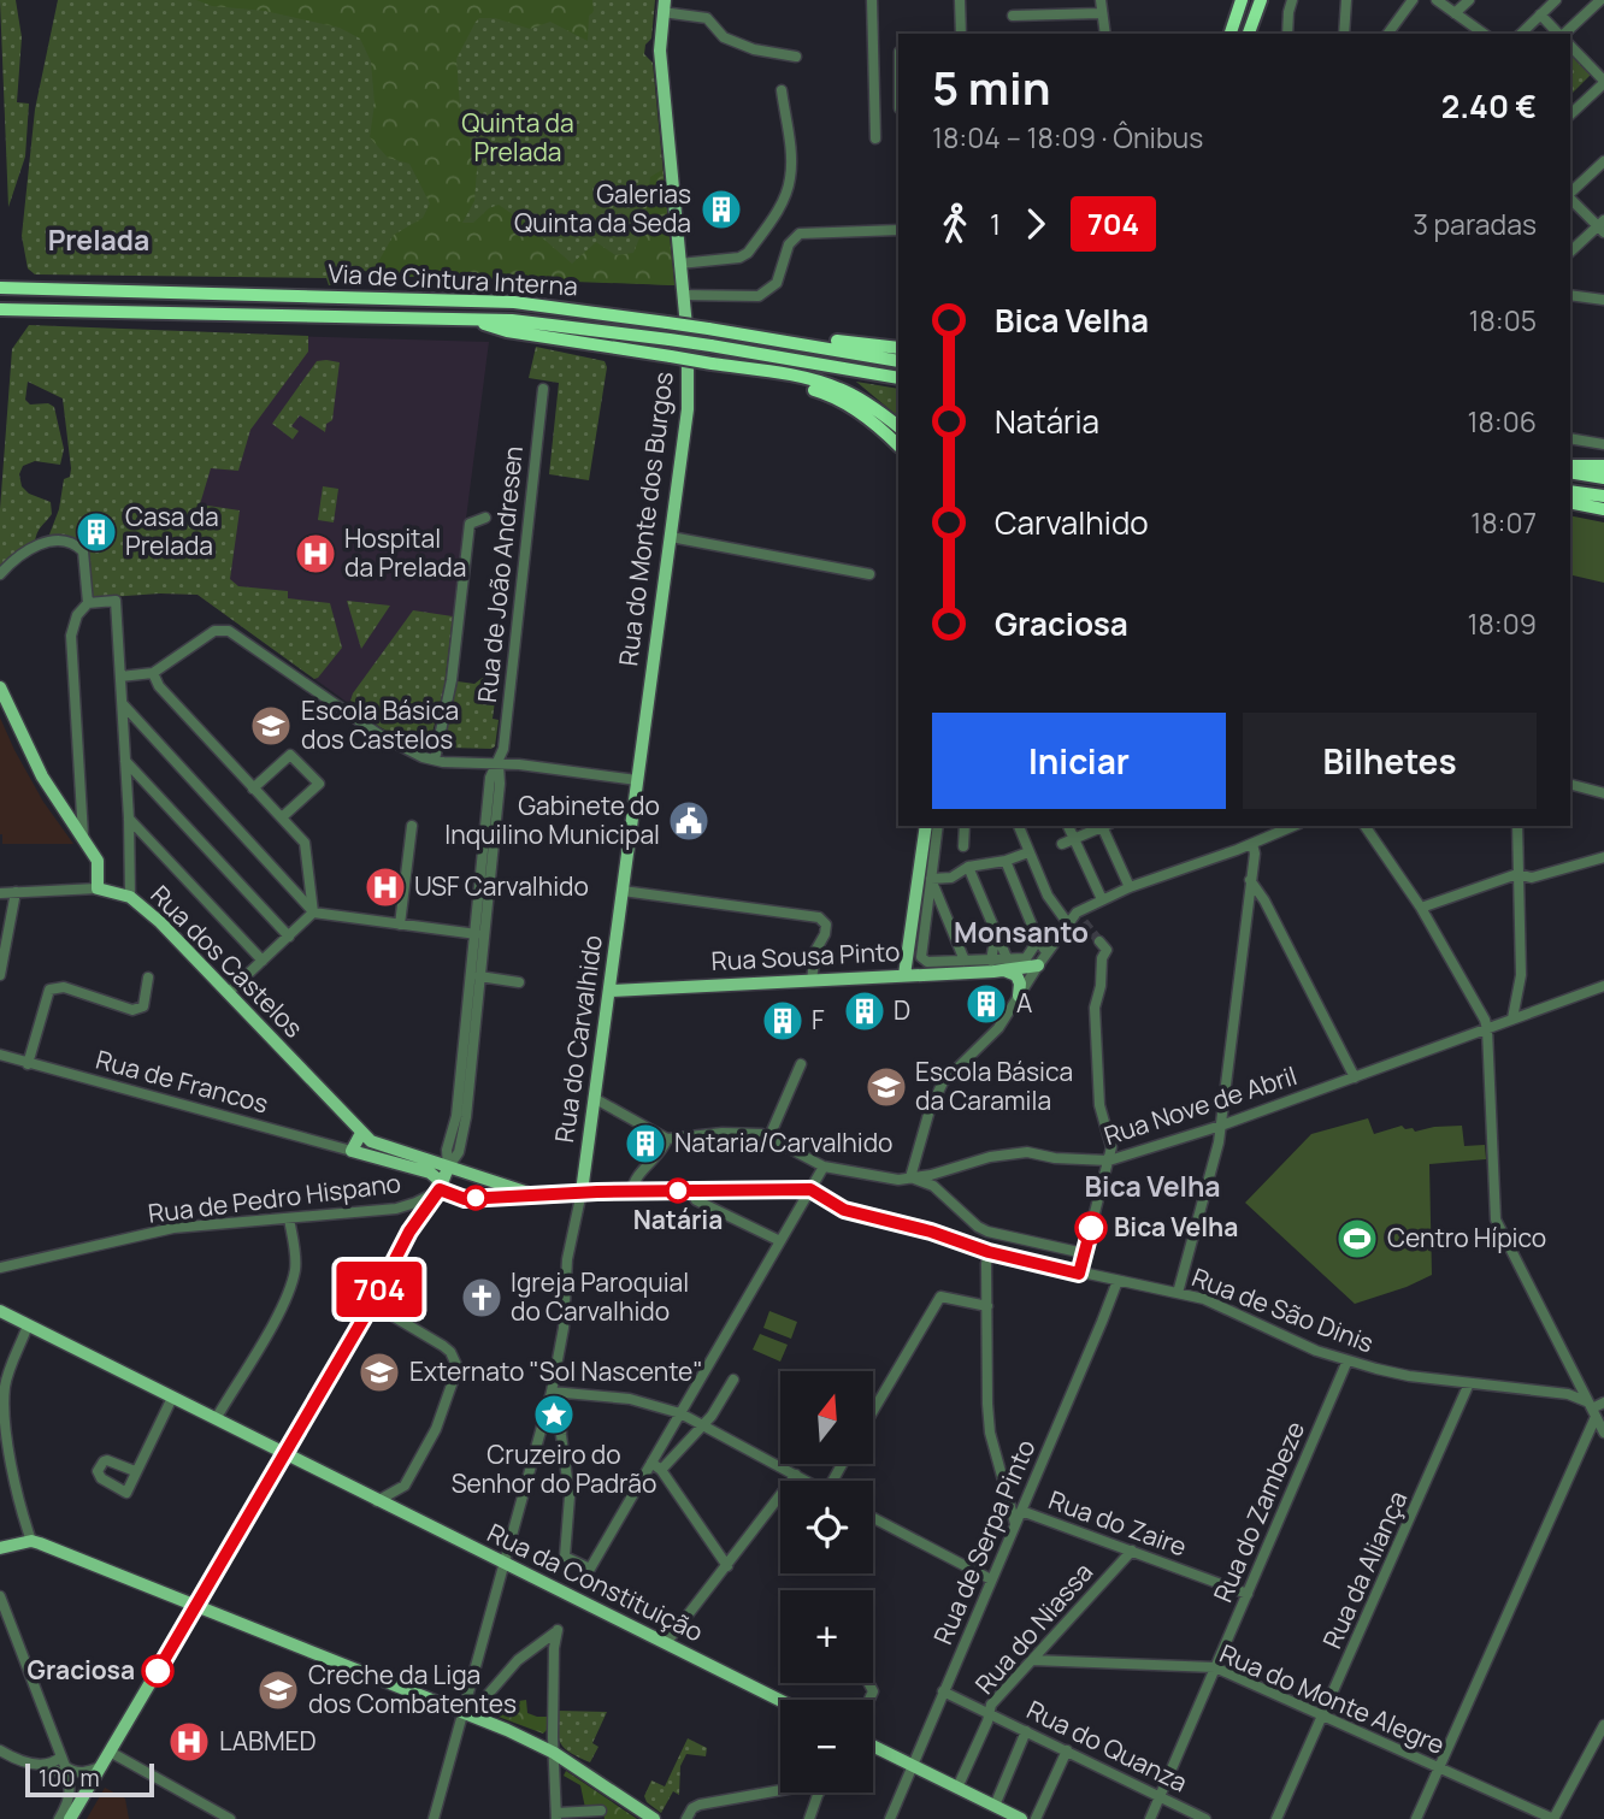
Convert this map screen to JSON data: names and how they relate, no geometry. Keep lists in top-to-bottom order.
{
  "streets": {
    "highway": ["Via de Cintura Interna"],
    "main road": [
      "Rua do Monte dos Burgos",
      "Rua Sousa Pinto",
      "Rua dos Castelos",
      "Rua do Carvalhido",
      "Rua da Constituição"
    ],
    "street": [
      "Rua de João Andresen",
      "Rua de Francos",
      "Rua Nove de Abril",
      "Rua de Pedro Hispano",
      "Rua de São Dinis",
      "Rua do Zambeze",
      "Rua do Zaire",
      "Rua de Serpa Pinto",
      "Rua da Aliança",
      "Rua do Niassa",
      "Rua do Monte Alegre",
      "Rua do Quanza"
    ]
  },
  "crossings": [
    ["Rua do Monte dos Burgos", "Rua do Carvalhido"],
    ["Rua Sousa Pinto", "Rua do Carvalhido"],
    ["Rua de São Dinis", "Rua do Zambeze"],
    ["Rua de São Dinis", "Rua de Serpa Pinto"],
    ["Rua de São Dinis", "Rua da Aliança"],
    ["Rua do Zambeze", "Rua do Zaire"],
    ["Rua do Zambeze", "Rua do Monte Alegre"],
    ["Rua do Zambeze", "Rua do Quanza"],
    ["Rua do Zaire", "Rua de Serpa Pinto"],
    ["Rua do Zaire", "Rua do Niassa"],
    ["Rua de Serpa Pinto", "Rua do Quanza"],
    ["Rua da Aliança", "Rua do Monte Alegre"],
    ["Rua do Niassa", "Rua do Monte Alegre"],
    ["Rua do Niassa", "Rua do Quanza"]
  ],
  "districts": ["Prelada", "Monsanto", "Bica Velha"],
  "parks": ["Quinta da Prelada"],
  "places": {
    "building": [
      "Galerias Quinta da Seda",
      "Casa da Prelada",
      "A",
      "D",
      "F",
      "Nataria/Carvalhido"
    ],
    "hospital": ["Hospital da Prelada", "USF Carvalhido", "LABMED"],
    "school or university": [
      "Escola Básica dos Castelos",
      "Escola Básica da Caramila",
      "Externato \"Sol Nascente\"",
      "Creche da Liga dos Combatentes"
    ],
    "public building": ["Gabinete do Inquilino Municipal"],
    "other": ["Natária", "Bica Velha", "Graciosa"],
    "sports": ["Centro Hípico"],
    "church": ["Igreja Paroquial do Carvalhido"],
    "place": ["Cruzeiro do Senhor do Padrão"]
  },
  "lines": ["bus line 704"],
  "scale_bar": "100 m",
  "north": "top",
  "page": {
    "on_map": "704",
    "heading": ["5 min", "18:04 – 18:09 · Ônibus", "2.40 €"],
    "legs": ["1", "704", "3 paradas"],
    "list": [
      {
        "name": "Bica Velha",
        "value": "18:05"
      },
      {
        "name": "Natária",
        "value": "18:06"
      },
      {
        "name": "Carvalhido",
        "value": "18:07"
      },
      {
        "name": "Graciosa",
        "value": "18:09"
      }
    ],
    "buttons": ["Iniciar", "Bilhetes"],
    "map_buttons": ["+", "−"],
    "scale": "100 m"
  }
}
